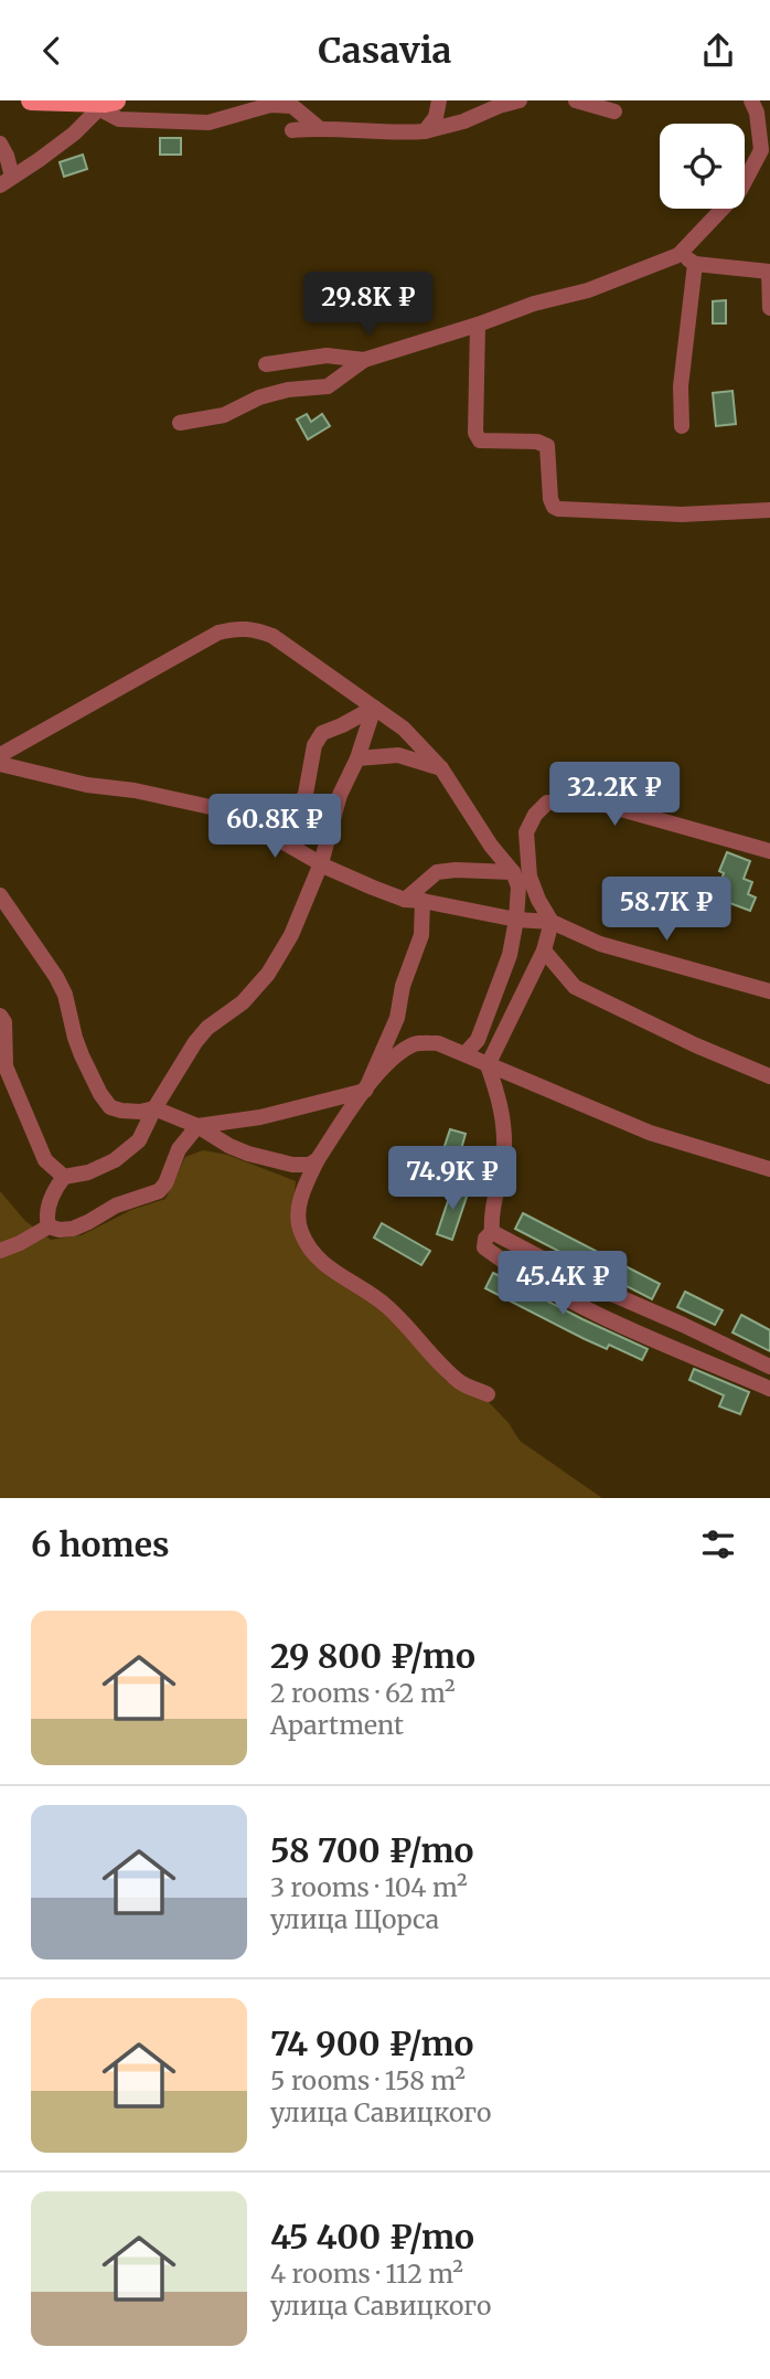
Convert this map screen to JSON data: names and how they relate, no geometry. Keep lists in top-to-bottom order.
{
  "page": {
    "header": "Casavia",
    "price": [
      "29.8K ₽",
      "32.2K ₽",
      "60.8K ₽",
      "58.7K ₽",
      "74.9K ₽",
      "45.4K ₽"
    ],
    "heading": "6 homes",
    "list": [
      {
        "name": "29 800 ₽/mo",
        "note": "2 rooms · 62 m² · Apartment"
      },
      {
        "name": "58 700 ₽/mo",
        "note": "3 rooms · 104 m² · улица Щорса"
      },
      {
        "name": "74 900 ₽/mo",
        "note": "5 rooms · 158 m² · улица Савицкого"
      },
      {
        "name": "45 400 ₽/mo",
        "note": "4 rooms · 112 m² · улица Савицкого"
      }
    ]
  }
}
